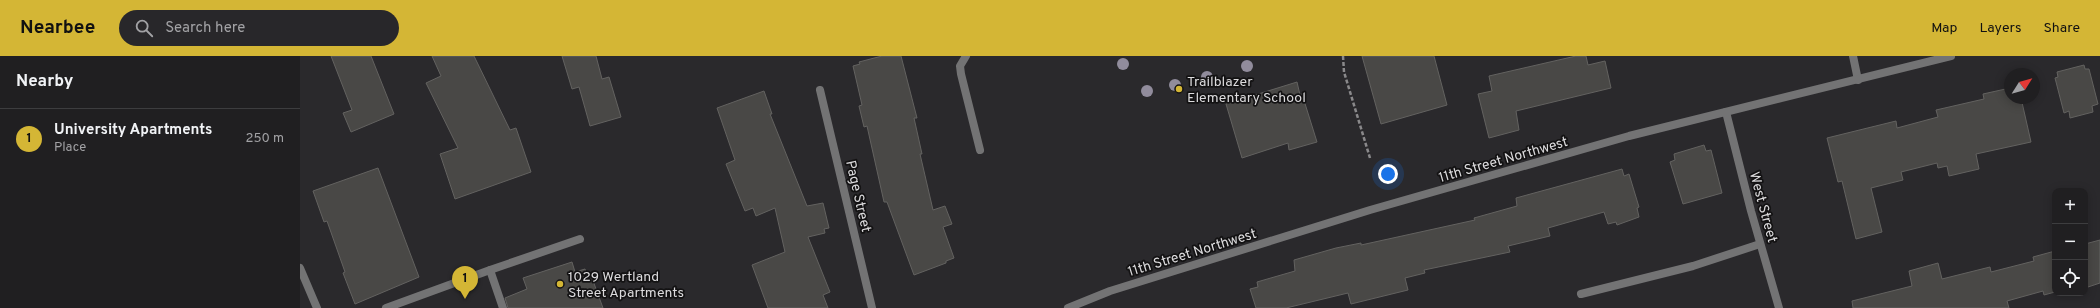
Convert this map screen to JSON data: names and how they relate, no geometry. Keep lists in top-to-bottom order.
{
  "streets": {
    "street": ["11th Street Northwest", "Page Street", "West Street"]
  },
  "crossings": [
    ["11th Street Northwest", "West Street"]
  ],
  "places": ["Trailblazer Elementary School", "1029 Wertland Street Apartments"],
  "north": "top right",
  "page": {
    "header": "Nearbee",
    "search": "Search here",
    "nav": ["Map", "Layers", "Share"],
    "heading": "Nearby",
    "list": [
      {
        "mark": "1",
        "name": "University Apartments",
        "note": "Place",
        "value": "250 m"
      }
    ],
    "map_buttons": ["+", "−"],
    "pins": "1"
  }
}
